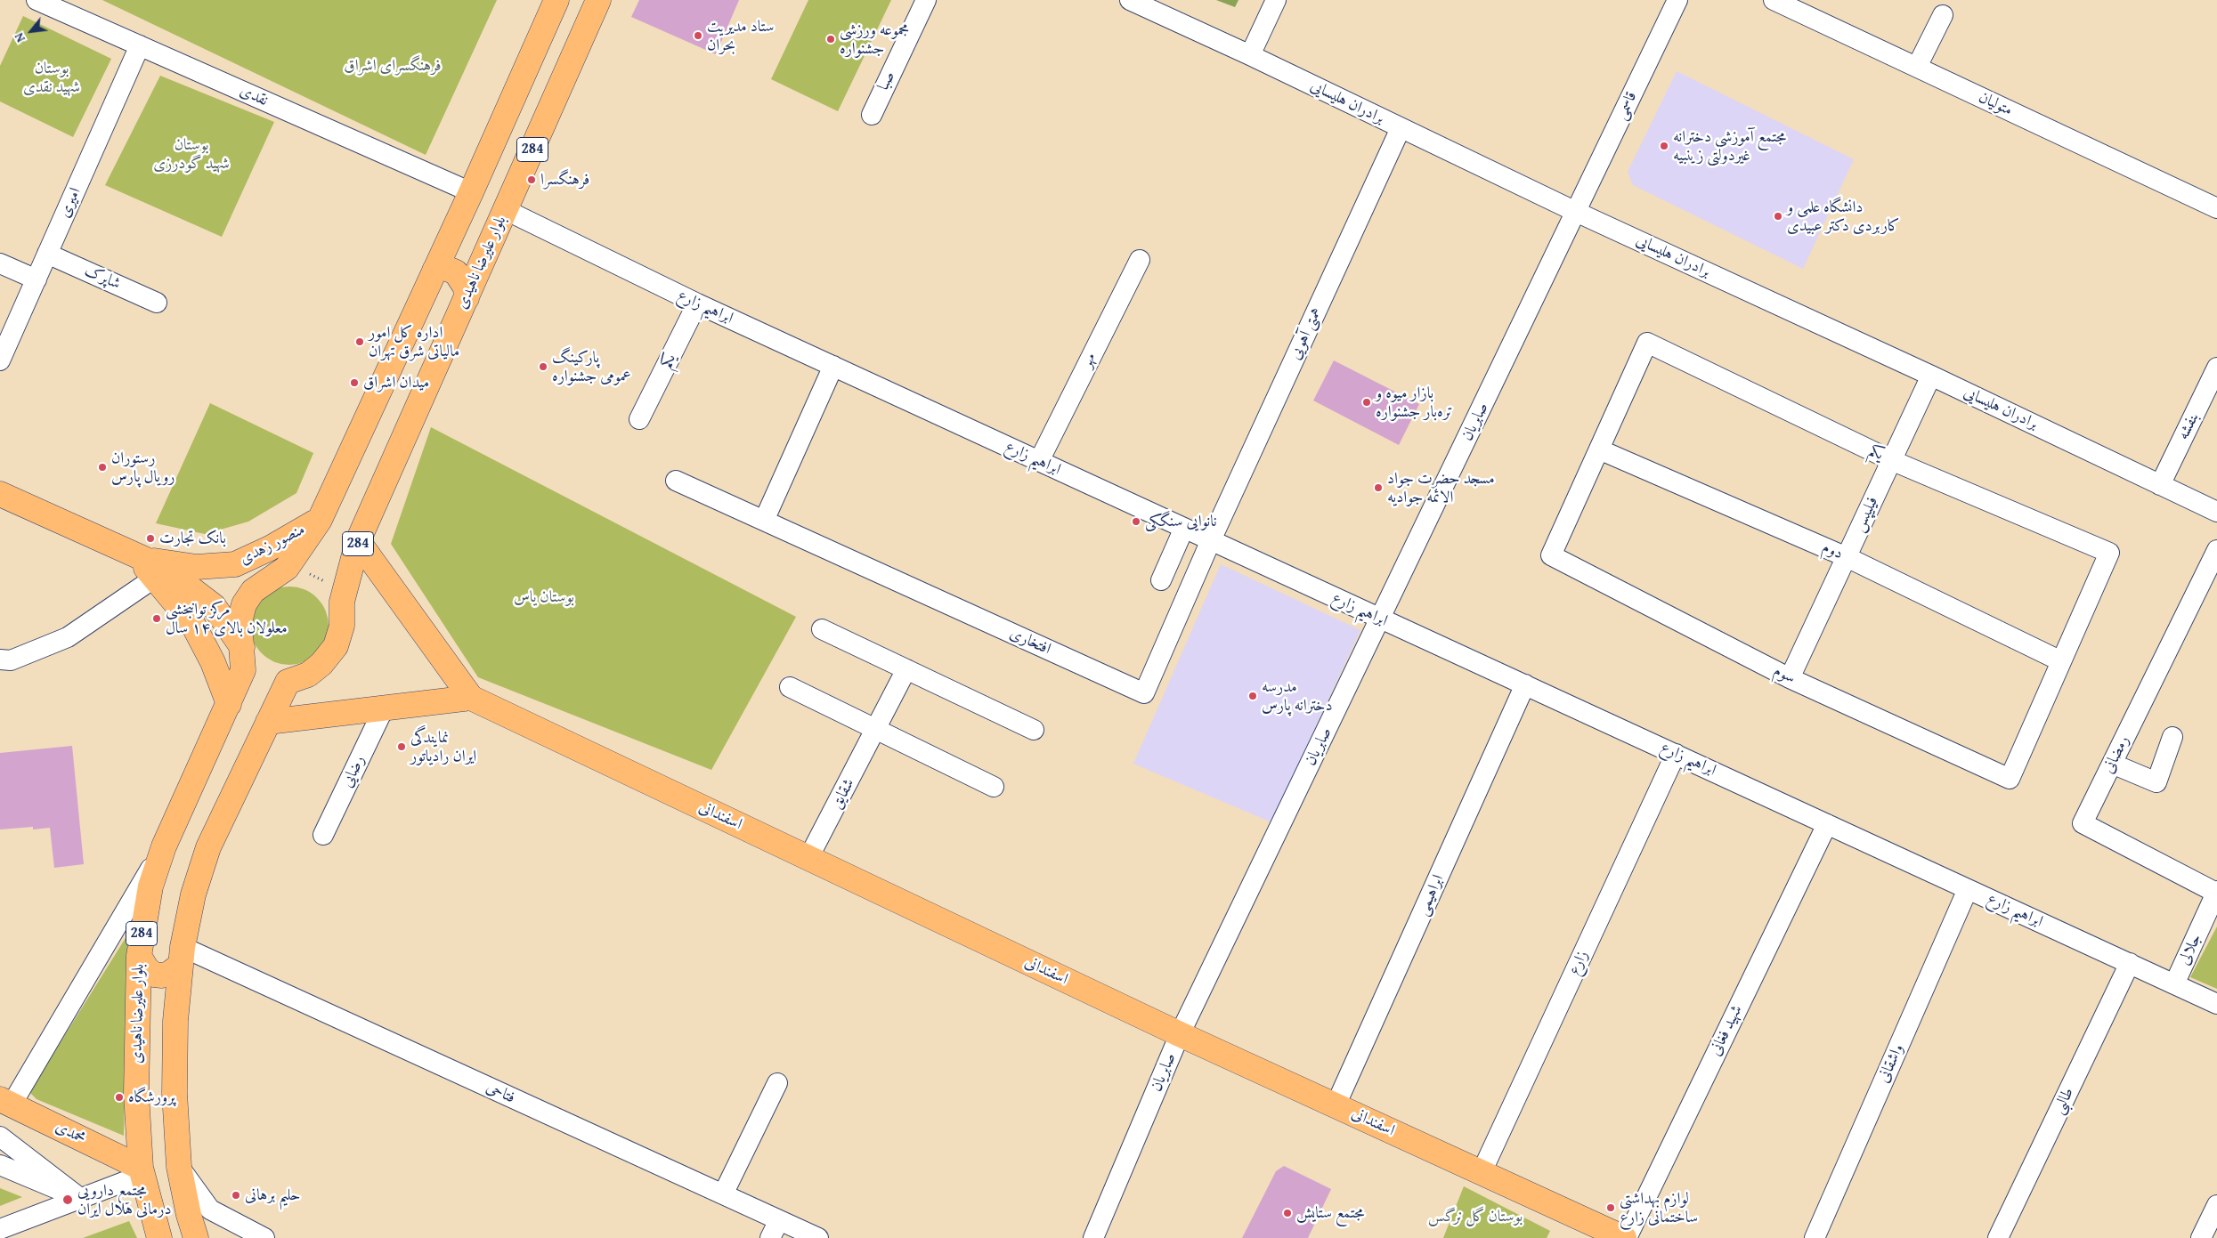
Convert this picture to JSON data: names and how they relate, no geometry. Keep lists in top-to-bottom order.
{
  "streets": {
    "main road": [
      "284",
      "بلوار علیرضا ناهیدی",
      "منصور زهدی",
      "اسفندانی",
      "محمدی"
    ],
    "street": [
      "صبا",
      "نقدی",
      "برادران هلیسایی",
      "متولیان",
      "قاسمی",
      "امیری",
      "شاپرک",
      "ابراهیم زارع",
      "همتی آهویی",
      "مهر",
      "یکم",
      "صابریان",
      "بنفشه",
      "فیلیپس",
      "دوم",
      "افتخاری",
      "سوم",
      "رمضانی",
      "رضایی",
      "شقایق",
      "ابراهیمی",
      "جلالی",
      "زارع",
      "شهید فغانی",
      "واشقانی",
      "فتاحی",
      "طالبی"
    ]
  },
  "crossings": [
    ["نقدی", "284"],
    ["نقدی", "امیری"],
    ["برادران هلیسایی", "قاسمی"],
    ["برادران هلیسایی", "همتی آهویی"],
    ["برادران هلیسایی", "صابریان"],
    ["برادران هلیسایی", "بنفشه"],
    ["برادران هلیسایی", "فیلیپس"],
    ["قاسمی", "صابریان"],
    ["284", "بلوار علیرضا ناهیدی"],
    ["284", "منصور زهدی"],
    ["امیری", "شاپرک"],
    ["بلوار علیرضا ناهیدی", "ابراهیم زارع"],
    ["بلوار علیرضا ناهیدی", "منصور زهدی"],
    ["بلوار علیرضا ناهیدی", "محمدی"],
    ["ابراهیم زارع", "همتی آهویی"],
    ["ابراهیم زارع", "مهر"],
    ["ابراهیم زارع", "یکم"],
    ["ابراهیم زارع", "صابریان"],
    ["ابراهیم زارع", "افتخاری"],
    ["ابراهیم زارع", "ابراهیمی"],
    ["ابراهیم زارع", "جلالی"],
    ["ابراهیم زارع", "زارع"],
    ["ابراهیم زارع", "شهید فغانی"],
    ["ابراهیم زارع", "واشقانی"],
    ["ابراهیم زارع", "طالبی"],
    ["همتی آهویی", "افتخاری"],
    ["یکم", "فیلیپس"],
    ["یکم", "سوم"],
    ["صابریان", "اسفندانی"],
    ["فیلیپس", "دوم"],
    ["فیلیپس", "سوم"],
    ["دوم", "سوم"],
    ["رمضانی", "جلالی"],
    ["شقایق", "اسفندانی"],
    ["اسفندانی", "ابراهیمی"],
    ["اسفندانی", "زارع"],
    ["اسفندانی", "شهید فغانی"]
  ],
  "parks": [
    "فرهنگسرای اشراق",
    "بوستان شهید نقدی",
    "بوستان شهید گودرزی",
    "بوستان یاس",
    "بوستان گل نرگس"
  ],
  "places": [
    "ستاد مدیریت بحران",
    "مجموعه ورزشی جشنواره",
    "مجتمع آموزشی دخترانه غیردولتی زینبیه",
    "فرهنگسرا",
    "دانشگاه علمی و کاربردی دکتر عبیدی",
    "اداره کل امور مالیاتی شرق تهران",
    "پارکینگ عمومی جشنواره",
    "میدان اشراق",
    "بازار میوه و تره‌بار جشنواره",
    "رستوران رویال پارس",
    "مسجد حضرت جواد الائمه جوادیه",
    "نانوایی سنگکی",
    "بانک تجارت",
    "مرکز توانبخشی معلولان بالای ۱۴ سال",
    "مدرسه دخترانه پارس",
    "نمایندگی ایران رادیاتور",
    "پرورشگاه",
    "حلیم برهانی",
    "مجتمع دارویی درمانی هلال ایران",
    "لوازم بهداشتی ساختمانی زارع",
    "مجتمع ستایش"
  ],
  "north": "bottom left"
}
